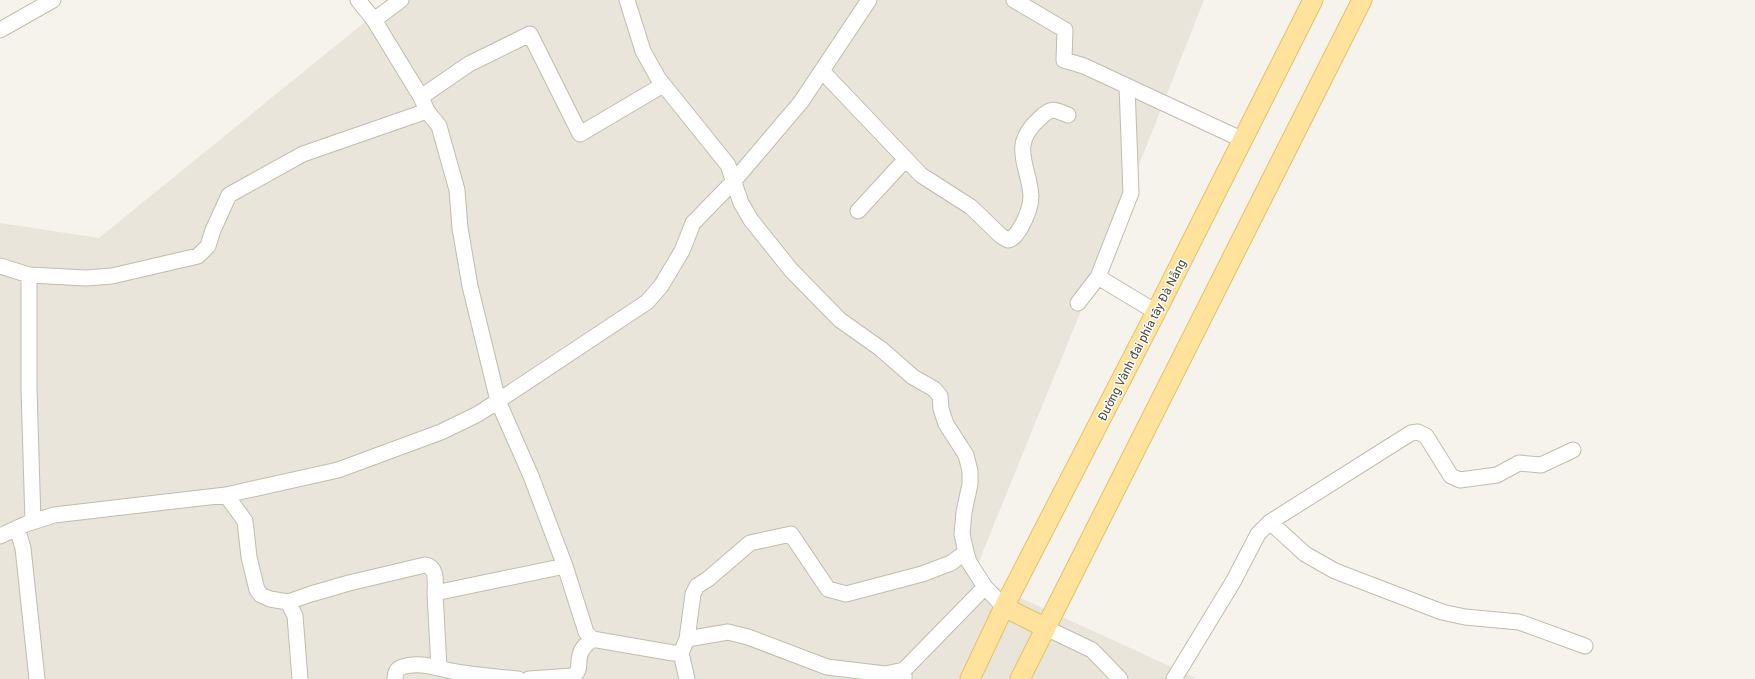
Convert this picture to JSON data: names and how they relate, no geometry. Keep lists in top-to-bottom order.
{
  "streets": {
    "main road": ["Đường Vành đai phía tây Đà Nẵng"]
  }
}
